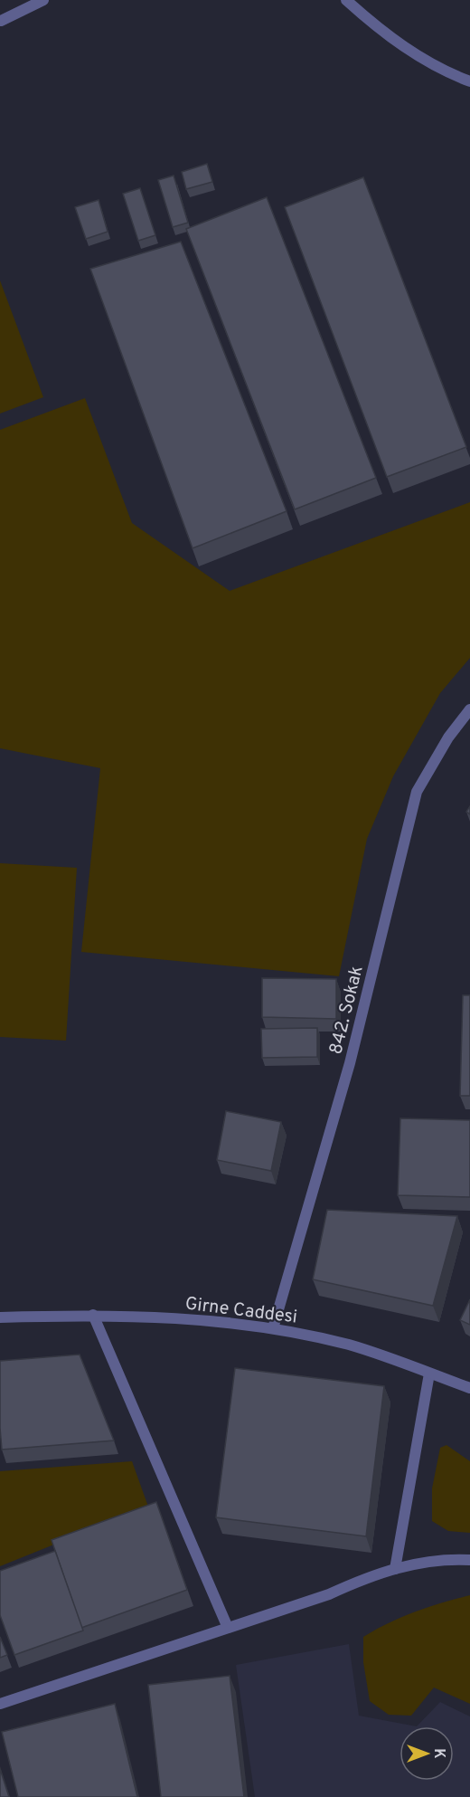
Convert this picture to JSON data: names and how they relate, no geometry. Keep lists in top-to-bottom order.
{
  "streets": {
    "street": ["842. Sokak", "Girne Caddesi"]
  },
  "crossings": [
    ["842. Sokak", "Girne Caddesi"]
  ],
  "north": "right"
}
